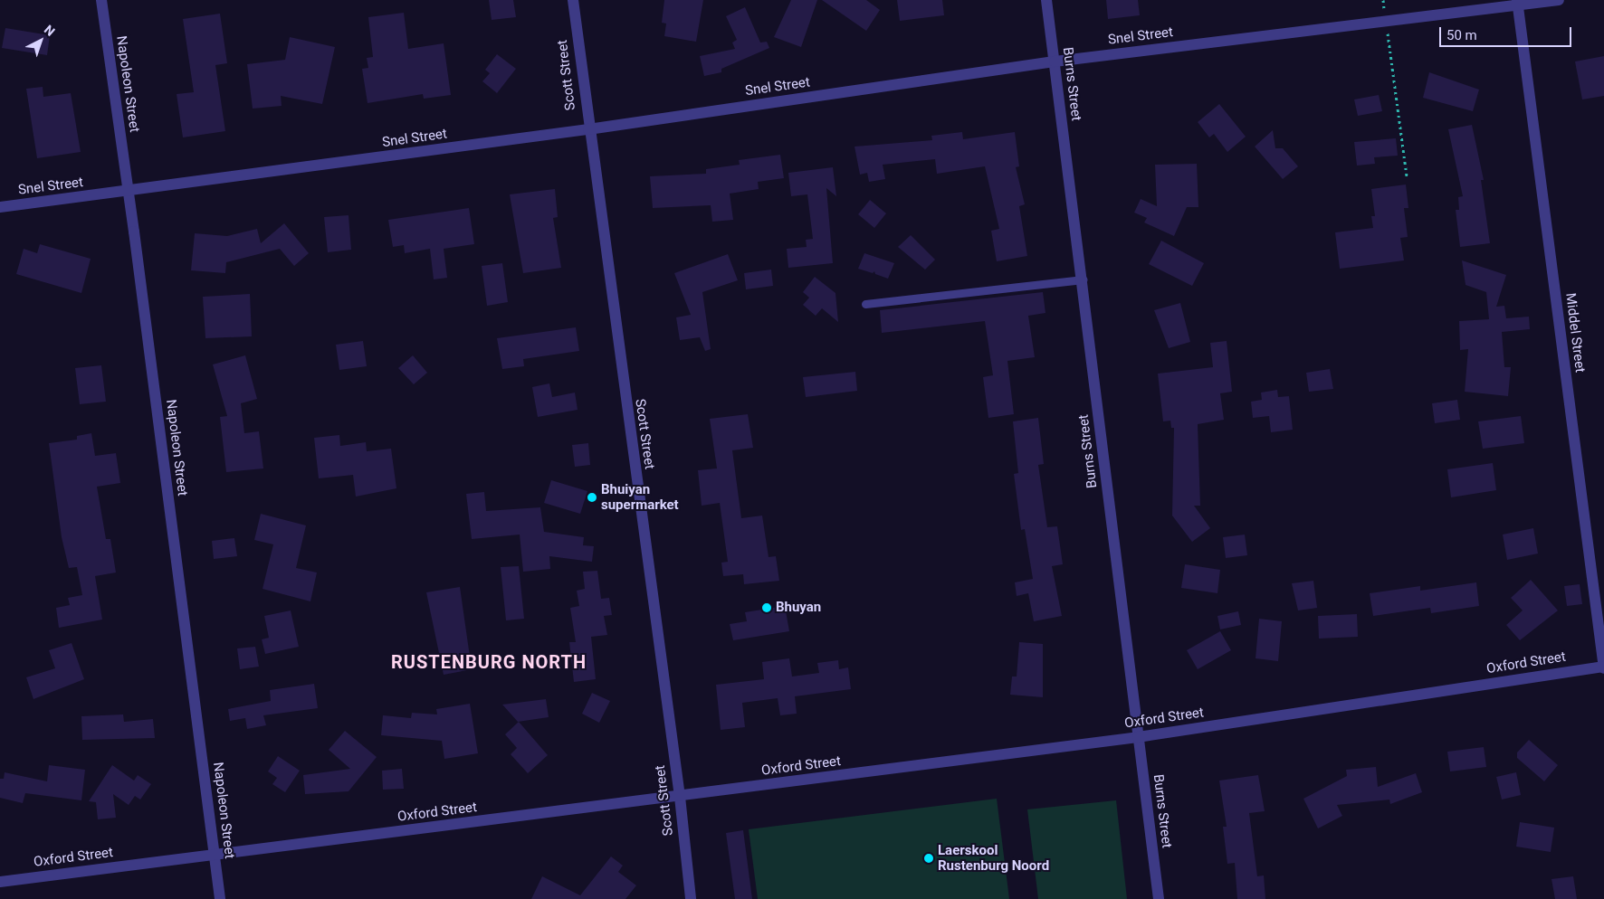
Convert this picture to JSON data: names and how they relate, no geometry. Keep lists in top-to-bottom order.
{
  "streets": {
    "street": [
      "Snel Street",
      "Scott Street",
      "Napoleon Street",
      "Burns Street",
      "Middel Street",
      "Oxford Street"
    ]
  },
  "crossings": [
    ["Snel Street", "Scott Street"],
    ["Snel Street", "Napoleon Street"],
    ["Snel Street", "Burns Street"],
    ["Snel Street", "Middel Street"],
    ["Scott Street", "Oxford Street"],
    ["Napoleon Street", "Oxford Street"],
    ["Burns Street", "Oxford Street"],
    ["Middel Street", "Oxford Street"]
  ],
  "districts": ["RUSTENBURG NORTH"],
  "places": ["Bhuiyan supermarket", "Bhuyan", "Laerskool Rustenburg Noord"],
  "scale_bar": "50 m",
  "north": "top right"
}
